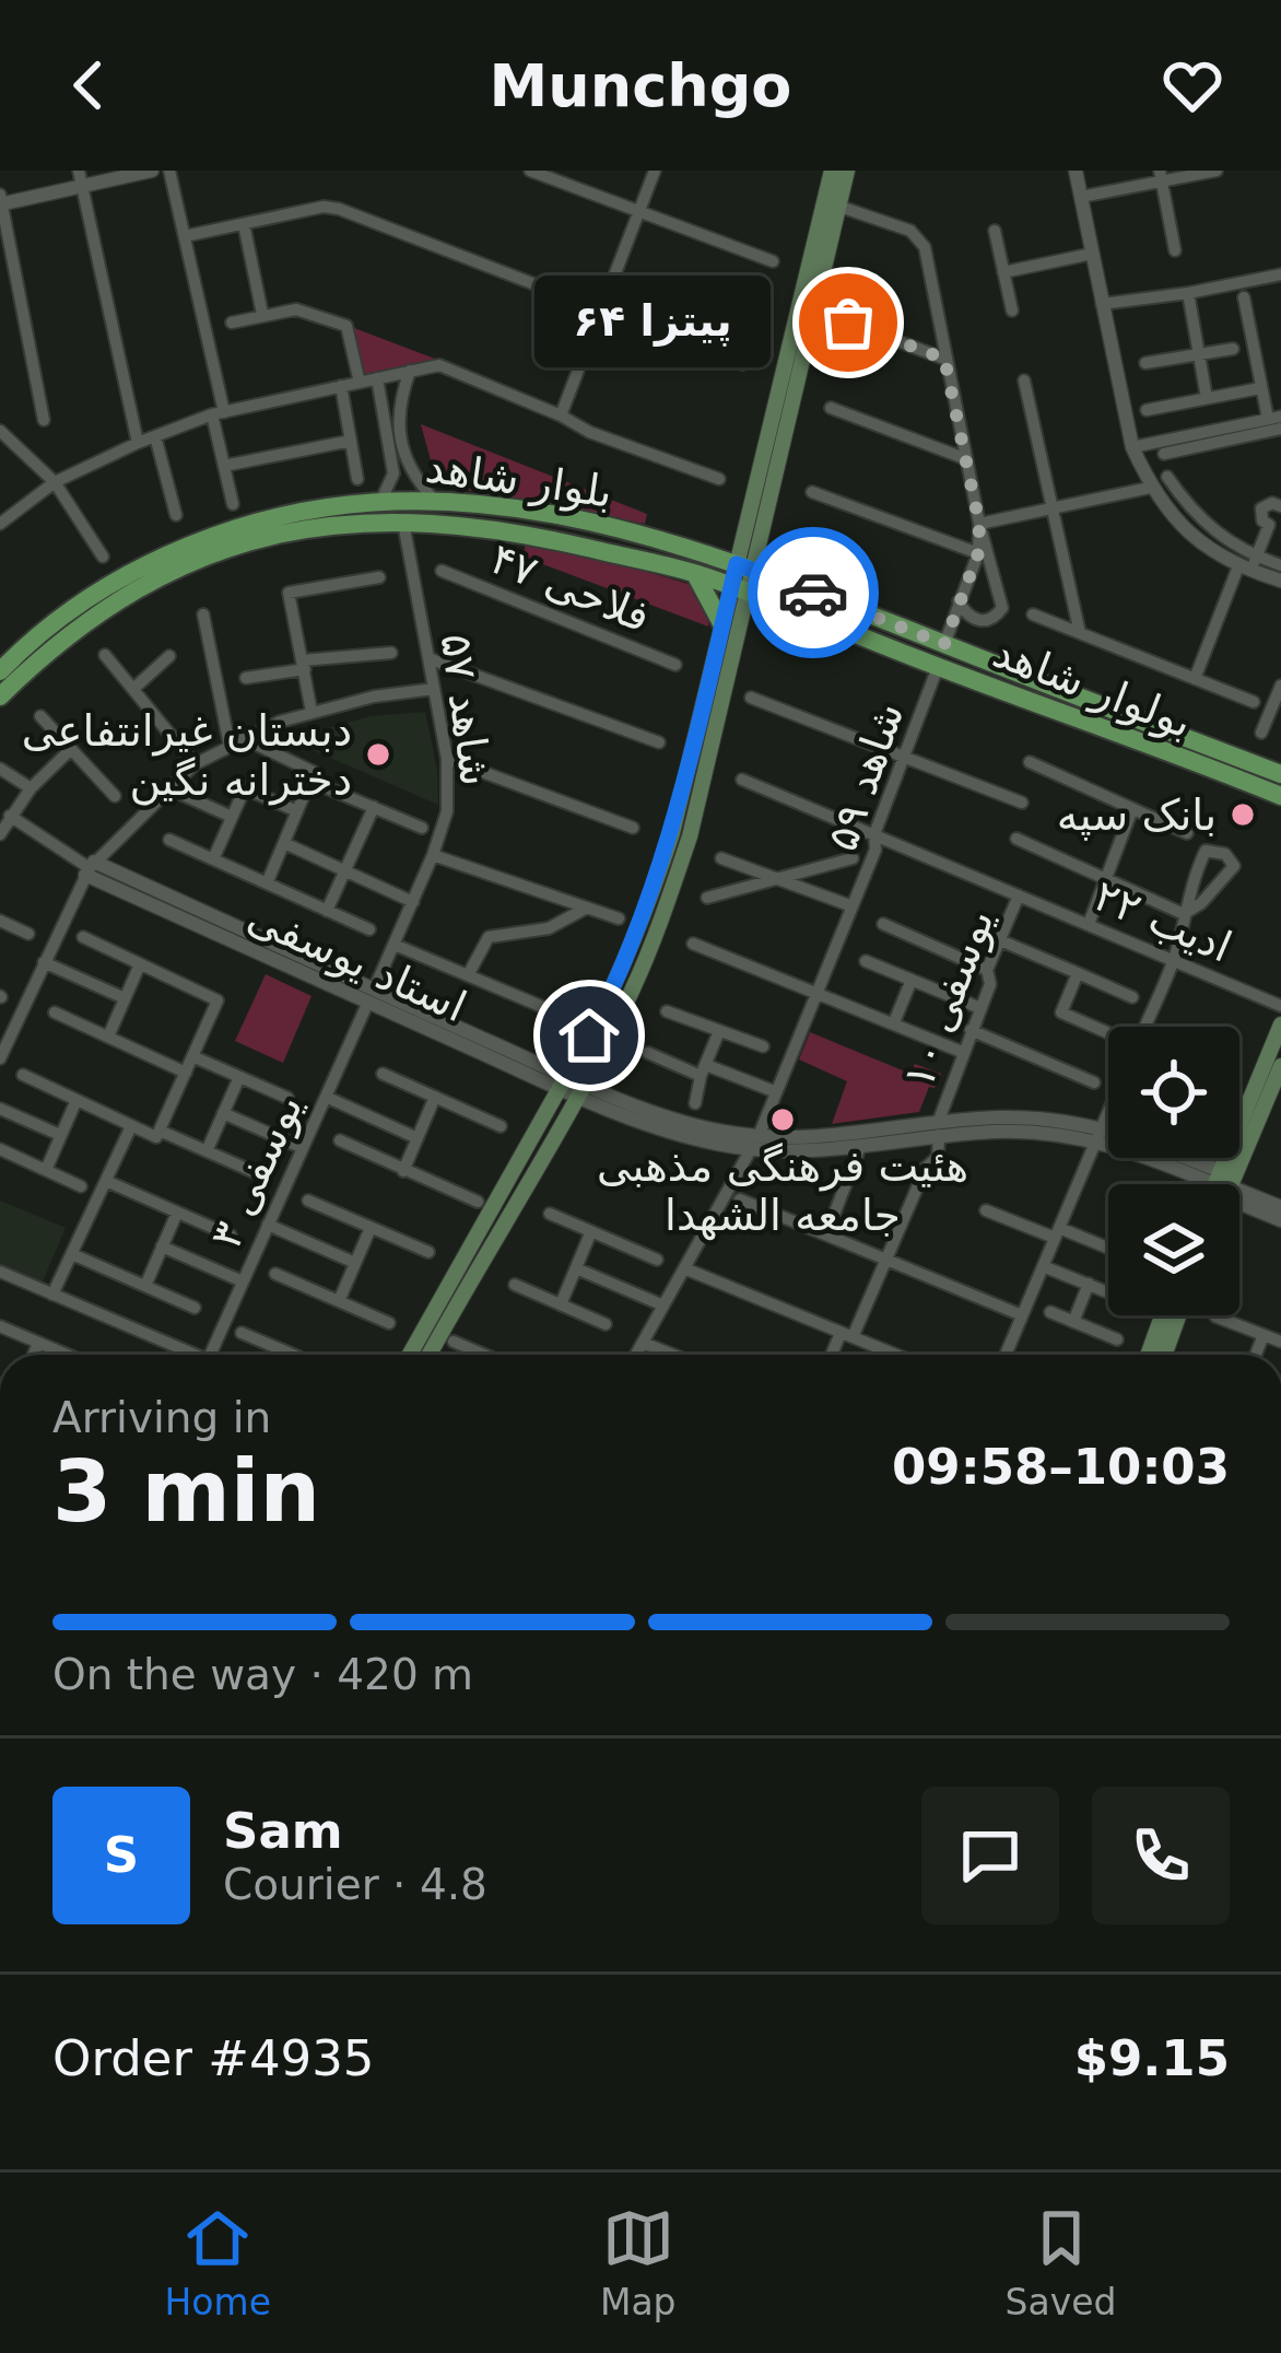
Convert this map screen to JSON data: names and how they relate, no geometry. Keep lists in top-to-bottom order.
{
  "streets": {
    "main road": ["بلوار شاهد", "بولوار شاهد"],
    "street": [
      "فلاحی ۴۷",
      "شاهد ۵۷",
      "شاهد ۵۹",
      "ادیب ۲۲",
      "استاد یوسفی",
      "یوسفی ۱۰",
      "یوسفی ۳"
    ]
  },
  "crossings": [
    ["بلوار شاهد", "بولوار شاهد"],
    ["بلوار شاهد", "شاهد ۵۷"],
    ["بولوار شاهد", "شاهد ۵۹"],
    ["شاهد ۵۷", "یوسفی ۳"],
    ["شاهد ۵۹", "ادیب ۲۲"],
    ["شاهد ۵۹", "استاد یوسفی"],
    ["ادیب ۲۲", "یوسفی ۱۰"],
    ["استاد یوسفی", "یوسفی ۱۰"],
    ["استاد یوسفی", "یوسفی ۳"]
  ],
  "places": [
    "پیتزا ۶۴",
    "دبستان غیرانتفاعی دخترانه نگین",
    "بانک سپه",
    "هئیت فرهنگی مذهبی جامعه الشهدا"
  ],
  "page": {
    "header": "Munchgo",
    "bubble": "پیتزا ۶۴",
    "heading": ["3 min", "Arriving in", "09:58–10:03"],
    "panel": [
      "Sam",
      "Courier · 4.8",
      "Order #4935",
      "$9.15"
    ],
    "bar": "On the way · 420 m",
    "round": "S",
    "tabs": ["Home", "Map", "Saved"]
  }
}
